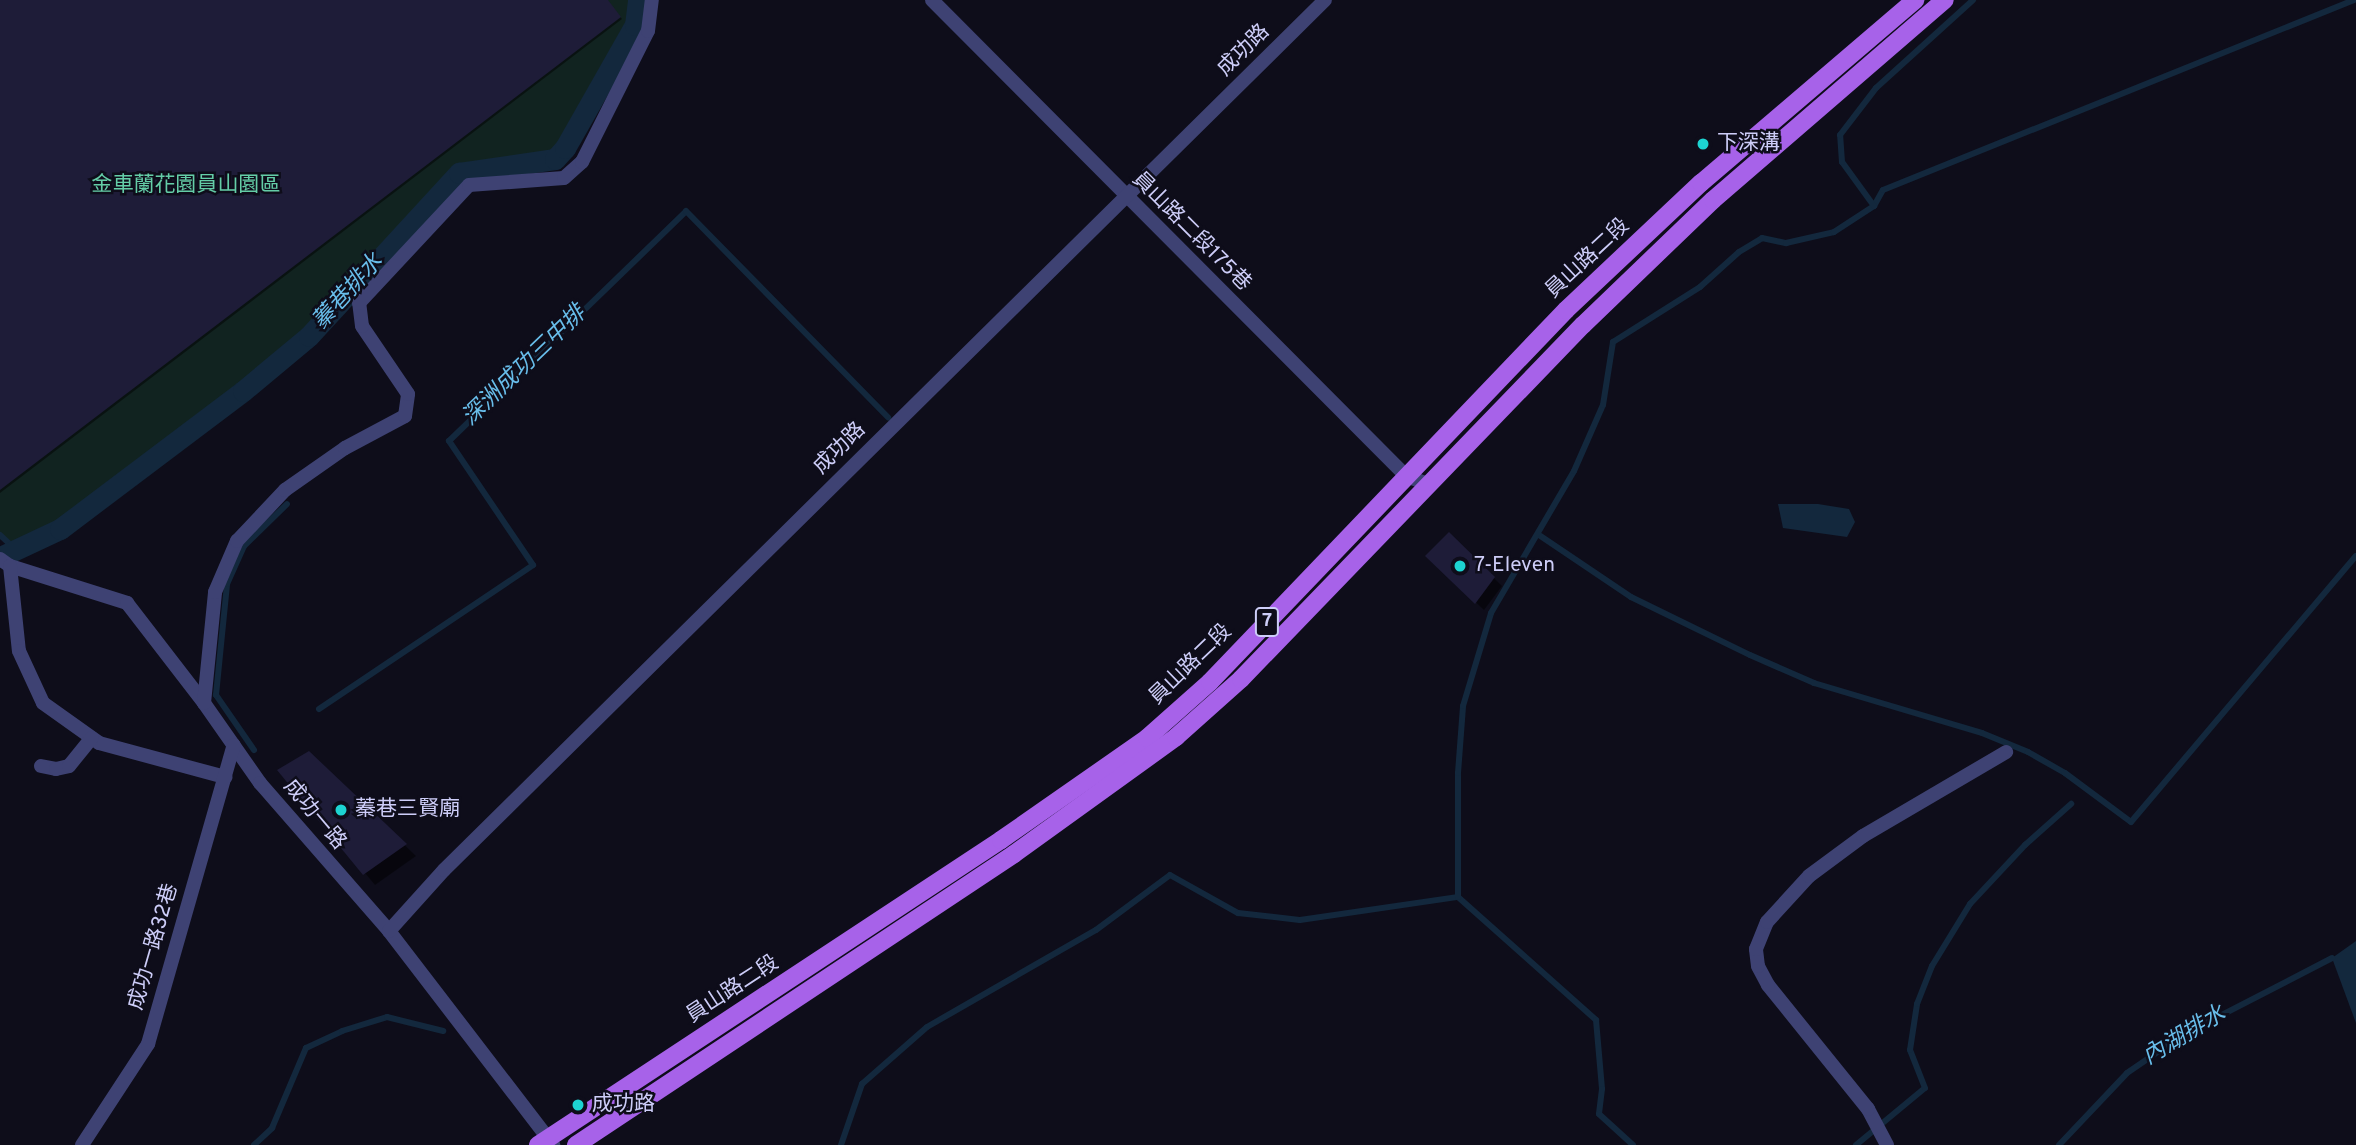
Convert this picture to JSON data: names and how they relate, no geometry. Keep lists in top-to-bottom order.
{
  "streets": {
    "main road": ["員山路二段", "7"],
    "street": [
      "成功路",
      "員山路二段175巷",
      "成功一路",
      "成功一路32巷"
    ]
  },
  "crossings": [
    ["成功路", "員山路二段175巷"],
    ["成功路", "成功一路"],
    ["員山路二段175巷", "員山路二段"],
    ["員山路二段", "成功一路"],
    ["成功一路", "成功一路32巷"]
  ],
  "water": ["蓁巷排水", "深洲成功三中排", "內湖排水"],
  "parks": ["金車蘭花園員山園區"],
  "places": [
    "下深溝",
    "7-Eleven",
    "蓁巷三賢廟",
    "成功路"
  ]
}
